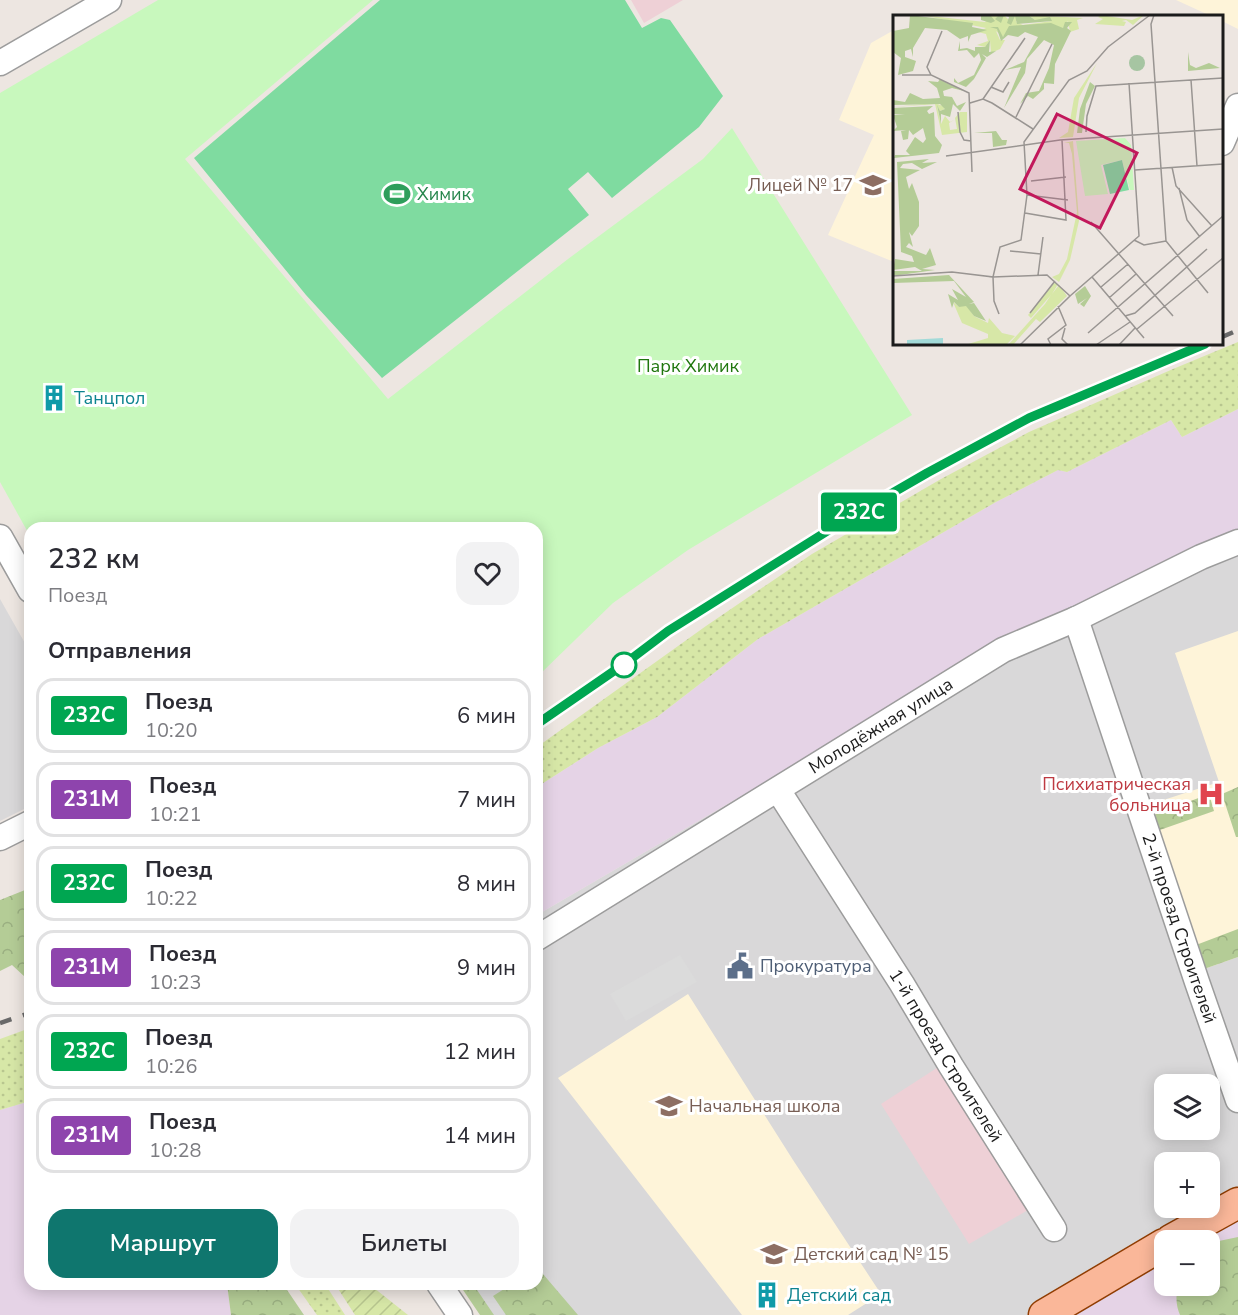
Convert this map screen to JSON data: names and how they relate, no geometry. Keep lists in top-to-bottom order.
{
  "streets": {
    "street": ["Молодёжная улица", "2-й проезд Строителей", "1-й проезд Строителей"]
  },
  "crossings": [
    ["Молодёжная улица", "2-й проезд Строителей"],
    ["Молодёжная улица", "1-й проезд Строителей"]
  ],
  "parks": ["Парк Химик"],
  "places": {
    "school or university": ["Лицей № 17", "Начальная школа", "Детский сад № 15"],
    "sports": ["Химик"],
    "building": ["Танцпол", "Детский сад"],
    "hospital": ["Психиатрическая больница"],
    "public building": ["Прокуратура"]
  },
  "page": {
    "on_map": "232C",
    "heading": [
      ["232 км", "Поезд"],
      "Отправления"
    ],
    "list": [
      {
        "mark": "232C",
        "name": "Поезд",
        "note": "10:20",
        "value": "6 мин"
      },
      {
        "mark": "231М",
        "name": "Поезд",
        "note": "10:21",
        "value": "7 мин"
      },
      {
        "mark": "232C",
        "name": "Поезд",
        "note": "10:22",
        "value": "8 мин"
      },
      {
        "mark": "231М",
        "name": "Поезд",
        "note": "10:23",
        "value": "9 мин"
      },
      {
        "mark": "232C",
        "name": "Поезд",
        "note": "10:26",
        "value": "12 мин"
      },
      {
        "mark": "231М",
        "name": "Поезд",
        "note": "10:28",
        "value": "14 мин"
      }
    ],
    "map_buttons": ["+", "−"],
    "buttons": ["Маршрут", "Билеты"]
  }
}
